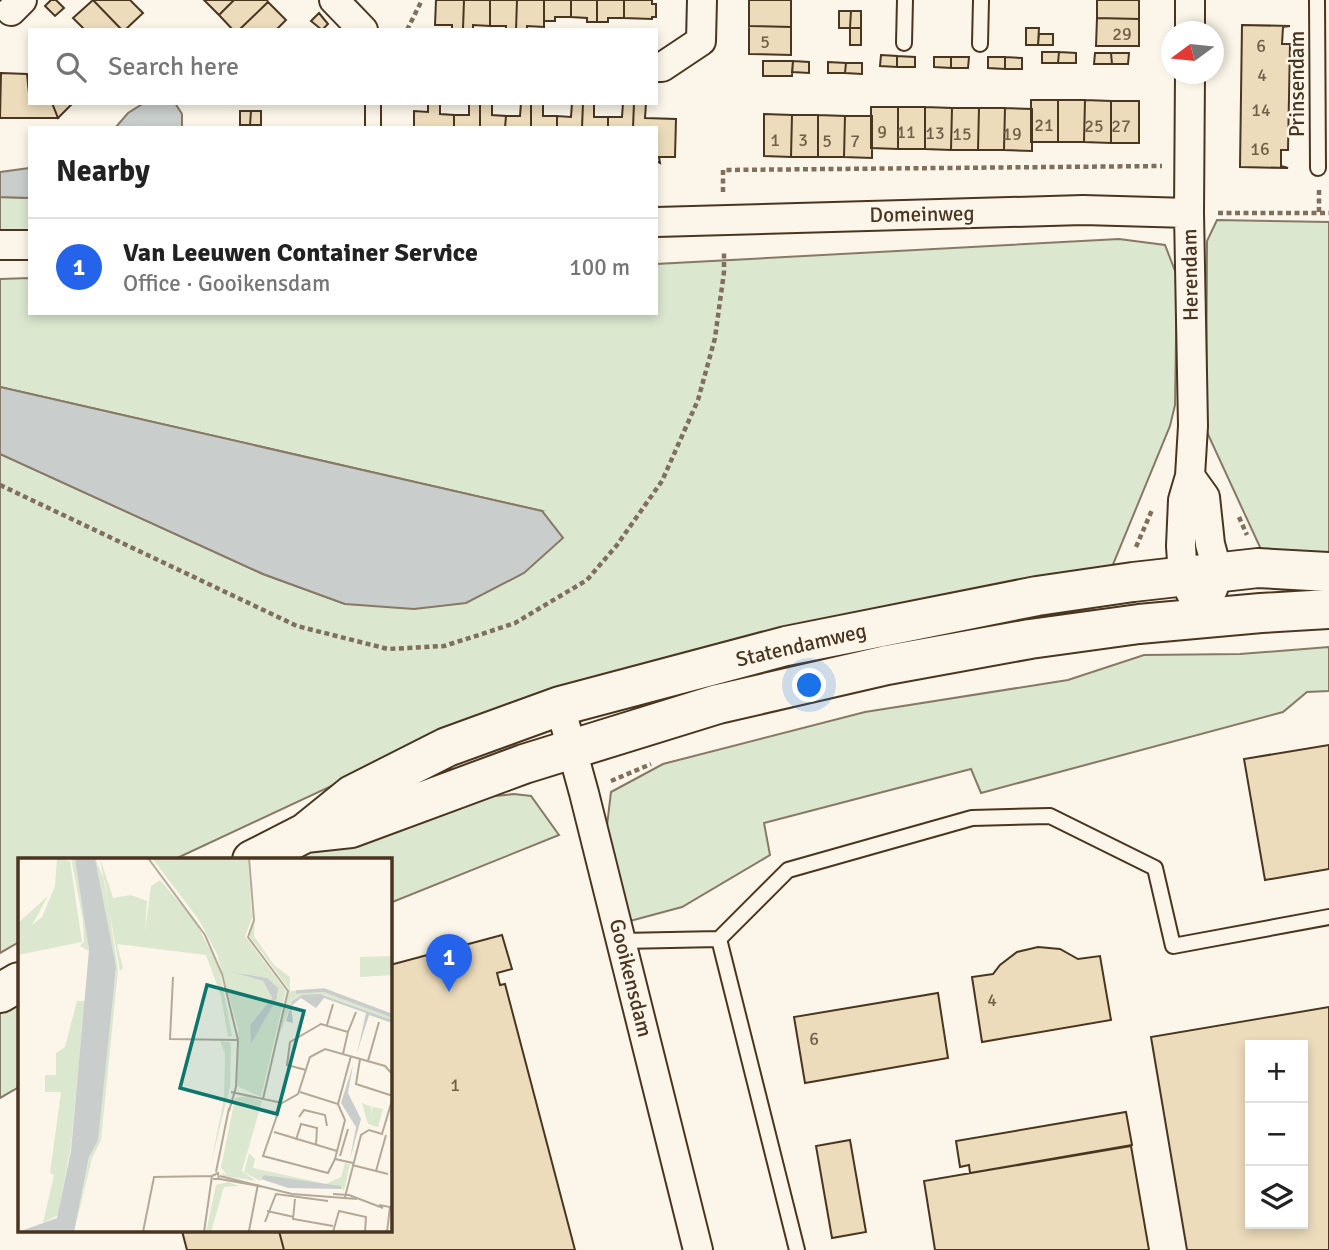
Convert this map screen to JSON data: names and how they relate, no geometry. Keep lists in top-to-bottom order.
{
  "streets": {
    "main road": ["Statendamweg"],
    "street": ["Domeinweg", "Herendam", "Gooikensdam"],
    "lane": ["Prinsendam"]
  },
  "crossings": [
    ["Domeinweg", "Herendam"],
    ["Herendam", "Statendamweg"],
    ["Statendamweg", "Gooikensdam"]
  ],
  "house_numbers": [
    "29",
    "5",
    "6",
    "4",
    "14",
    "21",
    "25",
    "27",
    "9",
    "11",
    "13",
    "15",
    "19",
    "1",
    "3",
    "5",
    "7",
    "16",
    "4",
    "6",
    "1"
  ],
  "north": "left",
  "page": {
    "search": "Search here",
    "heading": "Nearby",
    "list": [
      {
        "mark": "1",
        "name": "Van Leeuwen Container Service",
        "note": "Office · Gooikensdam",
        "value": "100 m"
      }
    ],
    "pins": "1",
    "map_buttons": ["+", "−"]
  }
}
